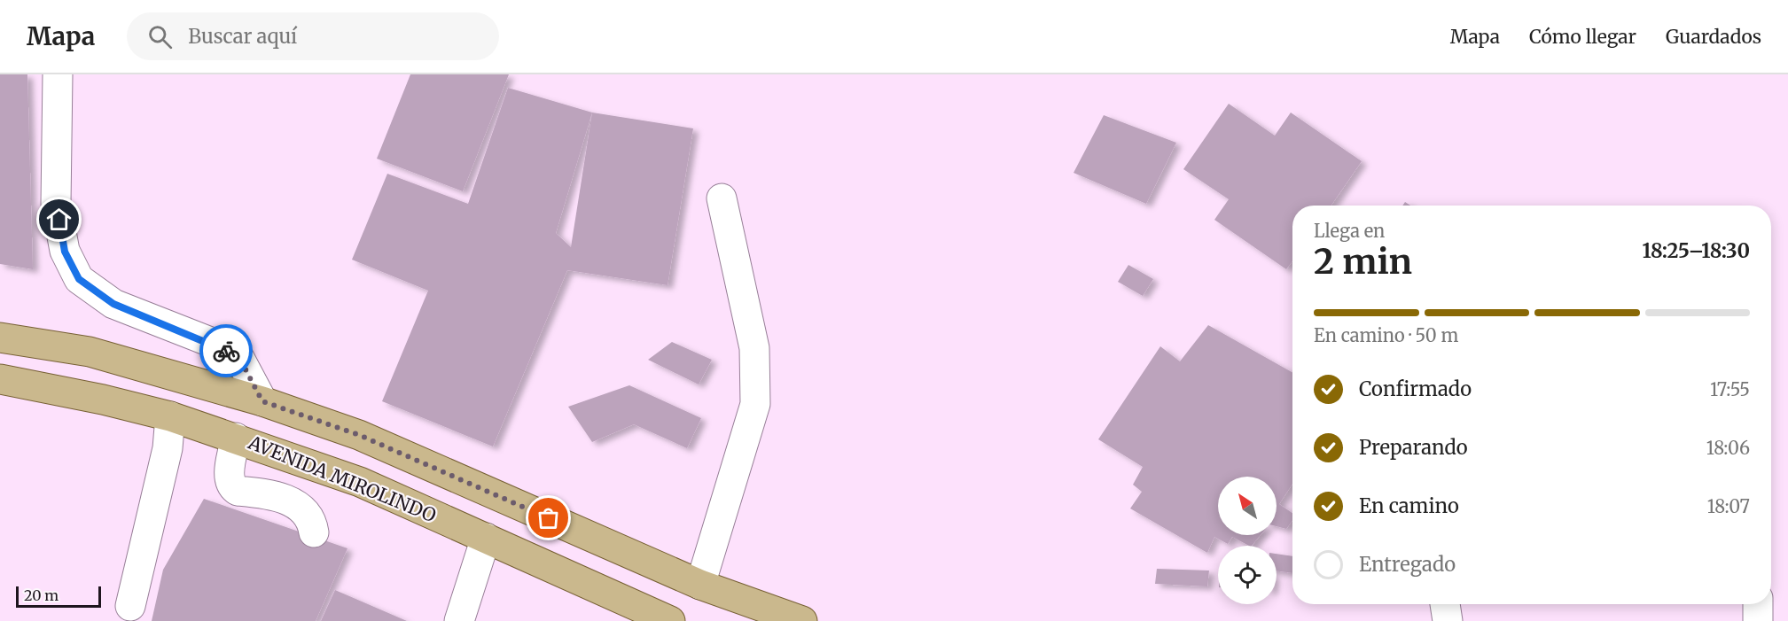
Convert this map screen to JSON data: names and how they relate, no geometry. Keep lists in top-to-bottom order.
{
  "streets": {
    "main road": ["AVENIDA MIROLINDO"]
  },
  "scale_bar": "20 m",
  "north": "top left",
  "page": {
    "header": "Mapa",
    "search": "Buscar aquí",
    "nav": ["Mapa", "Cómo llegar", "Guardados"],
    "heading": ["2 min", "Llega en", "18:25–18:30"],
    "bar": "En camino · 50 m",
    "list": [
      ["Confirmado", "17:55"],
      ["Preparando", "18:06"],
      ["En camino", "18:07"],
      "Entregado"
    ],
    "scale": "20 m"
  }
}
